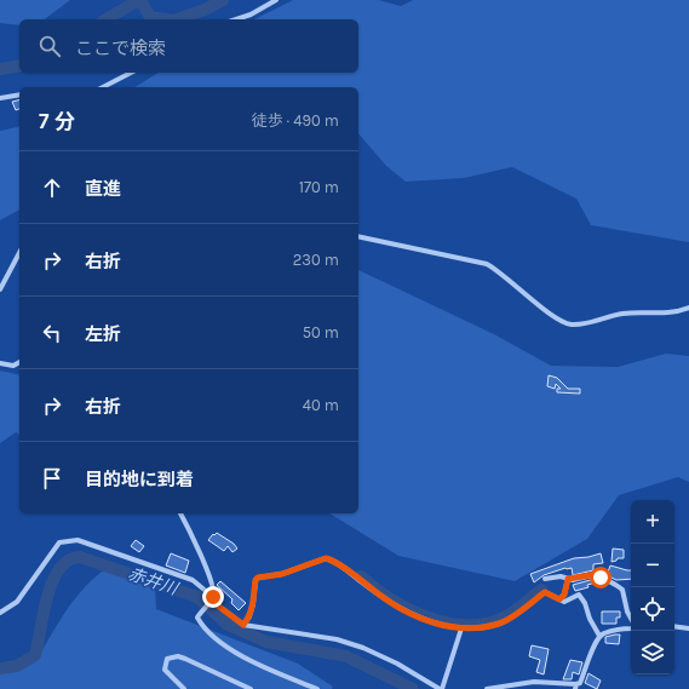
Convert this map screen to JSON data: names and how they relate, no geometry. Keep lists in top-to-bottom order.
{
  "water": ["赤井川"],
  "page": {
    "search": "ここで検索",
    "heading": ["7 分", "徒歩 · 490 m"],
    "list": [
      ["直進", "170 m"],
      ["右折", "230 m"],
      ["左折", "50 m"],
      ["右折", "40 m"],
      "目的地に到着"
    ],
    "map_buttons": ["+", "−"]
  }
}
